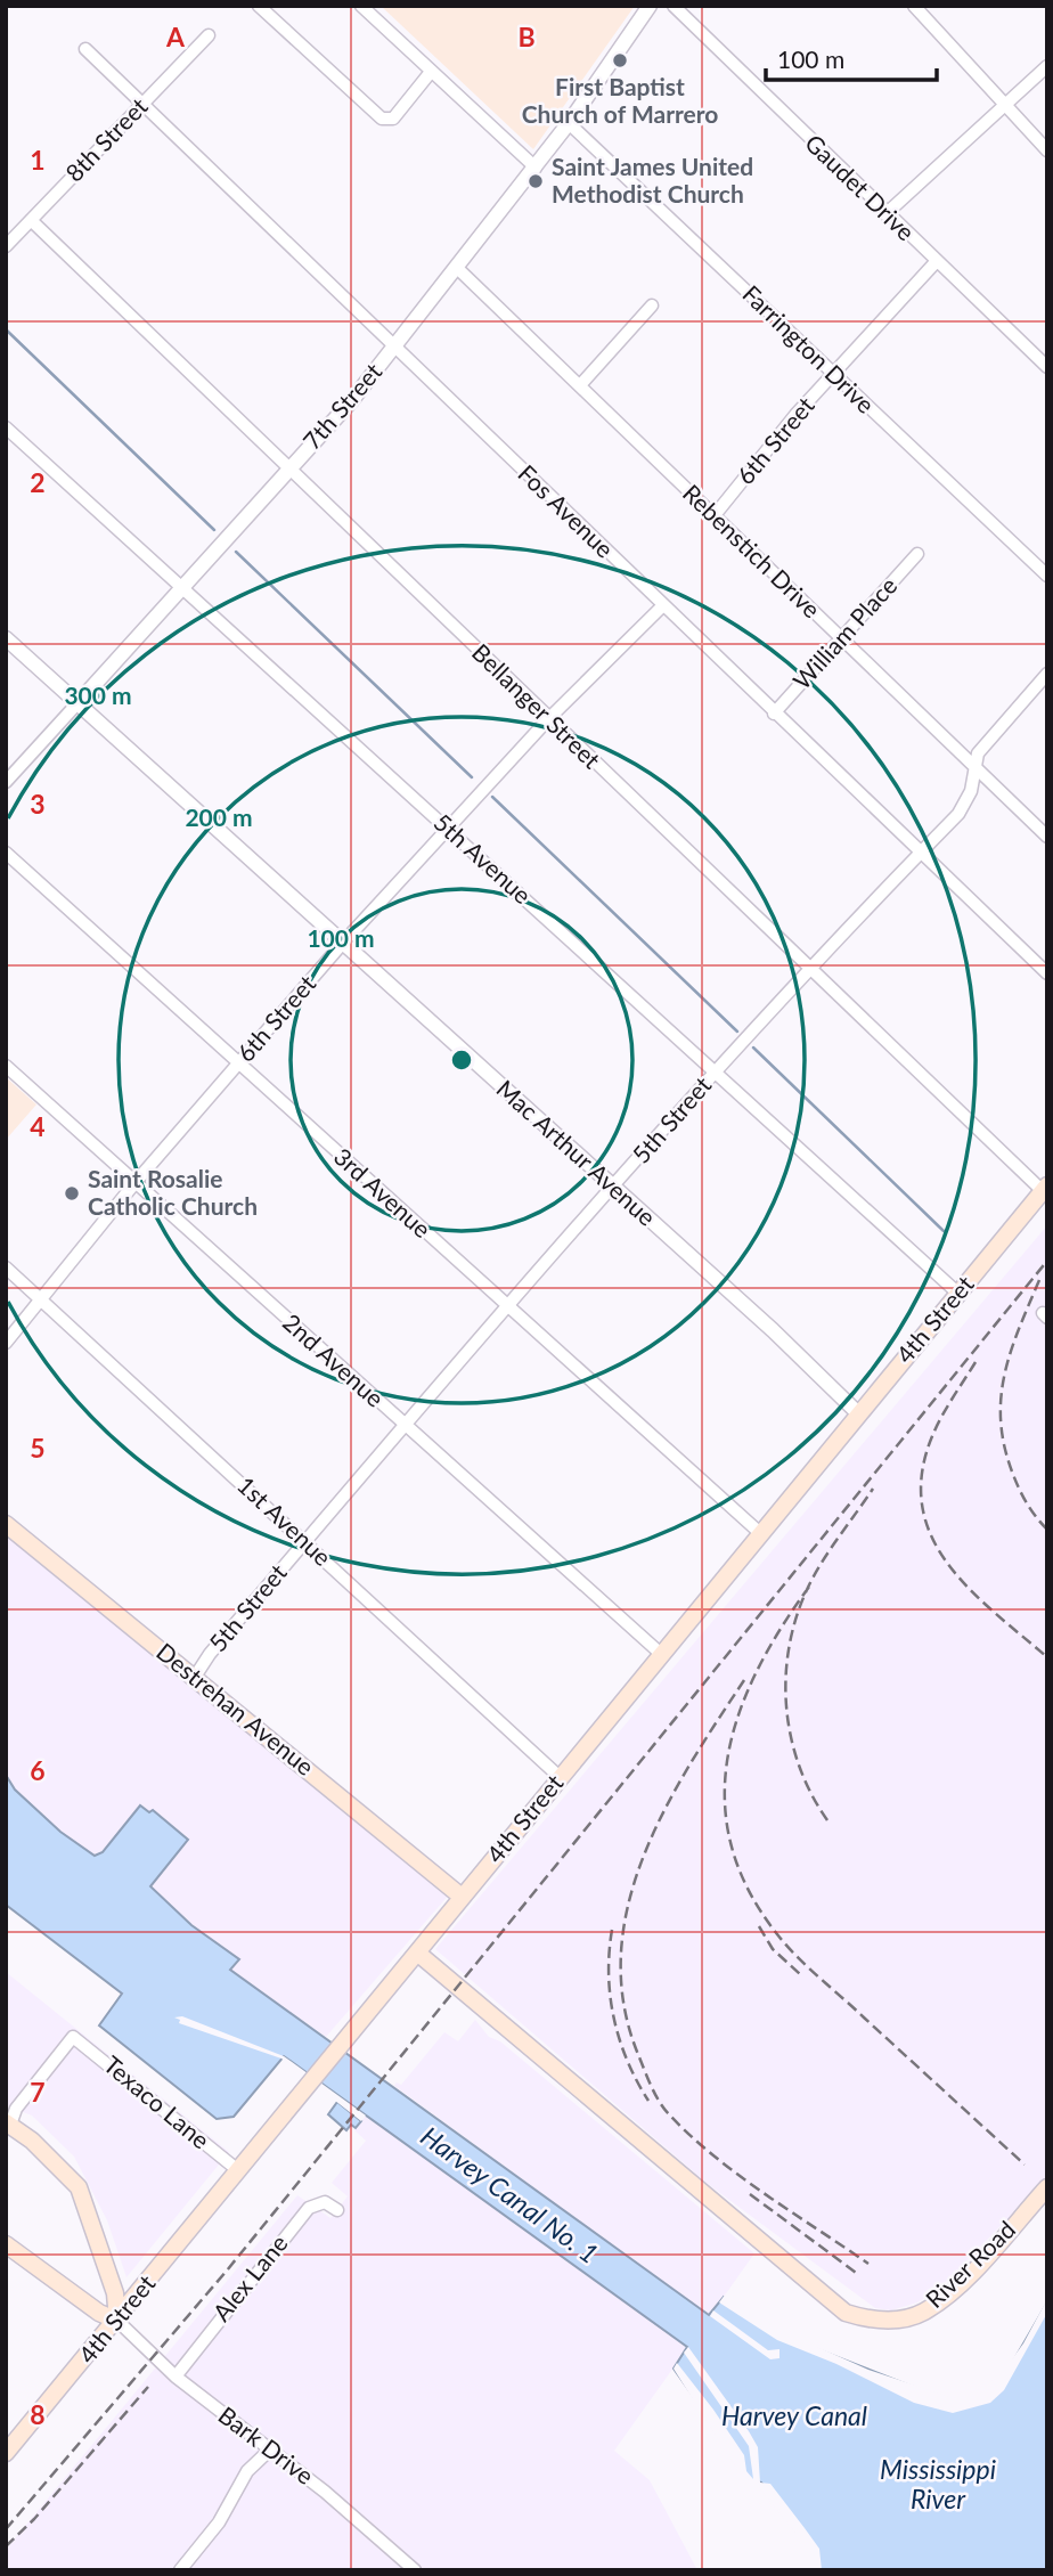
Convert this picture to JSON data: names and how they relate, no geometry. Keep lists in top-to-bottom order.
{
  "streets": {
    "main road": ["4th Street", "Destrehan Avenue", "River Road"],
    "street": [
      "8th Street",
      "Gaudet Drive",
      "Farrington Drive",
      "7th Street",
      "6th Street",
      "Fos Avenue",
      "Rebenstich Drive",
      "William Place",
      "Bellanger Street",
      "5th Avenue",
      "5th Street",
      "Mac Arthur Avenue",
      "3rd Avenue",
      "2nd Avenue",
      "1st Avenue",
      "Texaco Lane",
      "Alex Lane",
      "Bark Drive"
    ]
  },
  "crossings": [
    ["8th Street", "Fos Avenue"],
    ["8th Street", "Bellanger Street"],
    ["Gaudet Drive", "6th Street"],
    ["Farrington Drive", "7th Street"],
    ["Farrington Drive", "6th Street"],
    ["7th Street", "Fos Avenue"],
    ["7th Street", "Rebenstich Drive"],
    ["7th Street", "Bellanger Street"],
    ["7th Street", "5th Avenue"],
    ["7th Street", "Mac Arthur Avenue"],
    ["6th Street", "Fos Avenue"],
    ["6th Street", "Rebenstich Drive"],
    ["6th Street", "Bellanger Street"],
    ["6th Street", "5th Avenue"],
    ["6th Street", "Mac Arthur Avenue"],
    ["6th Street", "3rd Avenue"],
    ["6th Street", "2nd Avenue"],
    ["6th Street", "1st Avenue"],
    ["Fos Avenue", "William Place"],
    ["Fos Avenue", "5th Street"],
    ["Rebenstich Drive", "William Place"],
    ["Rebenstich Drive", "5th Street"],
    ["Bellanger Street", "5th Street"],
    ["Bellanger Street", "4th Street"],
    ["5th Avenue", "5th Street"],
    ["5th Avenue", "4th Street"],
    ["5th Street", "Mac Arthur Avenue"],
    ["5th Street", "3rd Avenue"],
    ["5th Street", "2nd Avenue"],
    ["5th Street", "1st Avenue"],
    ["5th Street", "Destrehan Avenue"],
    ["Mac Arthur Avenue", "4th Street"],
    ["3rd Avenue", "4th Street"],
    ["4th Street", "2nd Avenue"],
    ["4th Street", "1st Avenue"],
    ["4th Street", "Destrehan Avenue"],
    ["4th Street", "Texaco Lane"],
    ["4th Street", "River Road"],
    ["4th Street", "Bark Drive"],
    ["Alex Lane", "Bark Drive"]
  ],
  "water": ["Harvey Canal No. 1", "Harvey Canal", "Mississippi River"],
  "places": ["First Baptist Church of Marrero", "Saint James United Methodist Church", "Saint Rosalie Catholic Church"],
  "scale_bar": "100 m",
  "grid": {
    "columns": ["A", "B"],
    "rows": [
      "1",
      "2",
      "3",
      "4",
      "5",
      "6",
      "7",
      "8"
    ]
  },
  "rings": ["300 m", "200 m", "100 m"]
}
